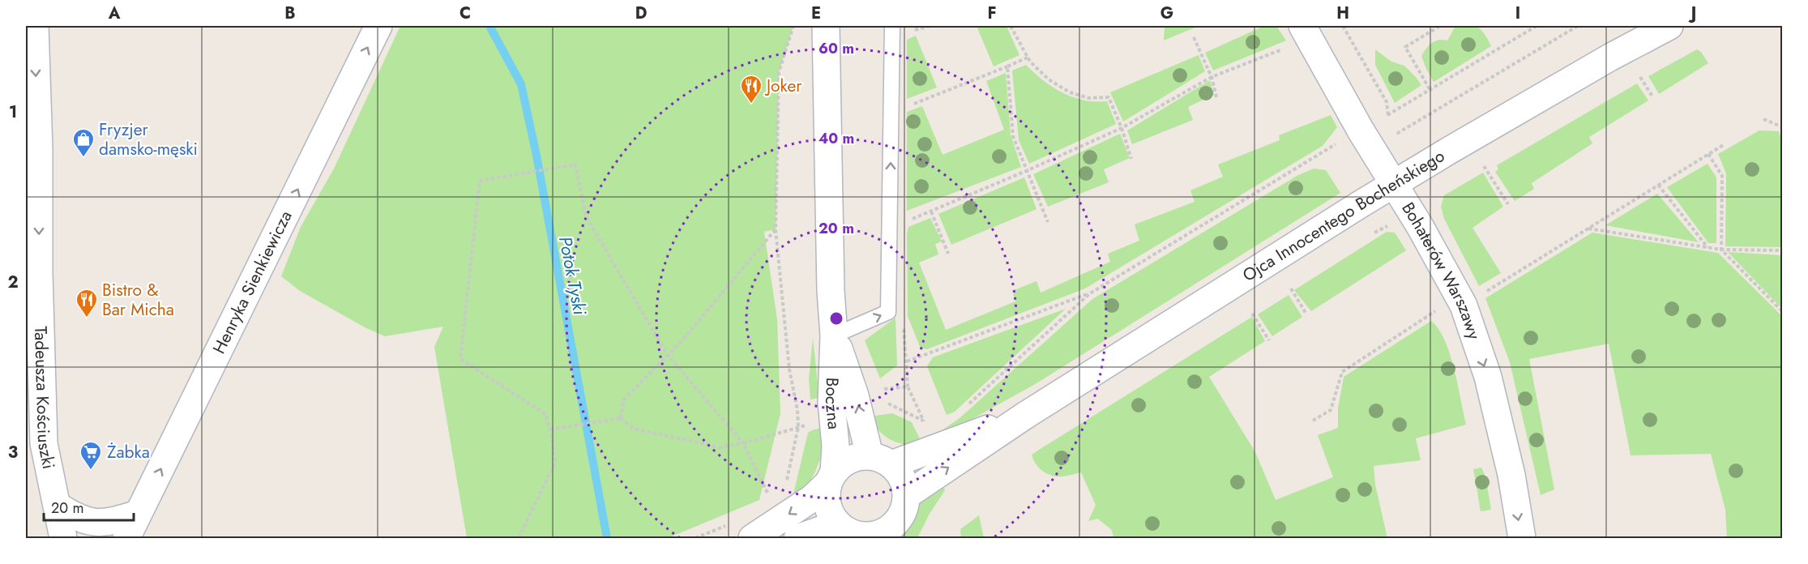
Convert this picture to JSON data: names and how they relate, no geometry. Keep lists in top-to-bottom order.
{
  "streets": {
    "street": [
      "Ojca Innocentego Bocheńskiego",
      "Bohaterów Warszawy",
      "Henryka Sienkiewicza",
      "Tadeusza Kościuszki",
      "Boczna"
    ]
  },
  "crossings": [
    ["Ojca Innocentego Bocheńskiego", "Bohaterów Warszawy"],
    ["Ojca Innocentego Bocheńskiego", "Boczna"]
  ],
  "one_way": ["Bohaterów Warszawy", "Henryka Sienkiewicza", "Tadeusza Kościuszki"],
  "water": ["Potok Tyski"],
  "places": {
    "restaurant": ["Joker", "Bistro & Bar Micha"],
    "shop": ["Fryzjer damsko-męski"],
    "supermarket": ["Żabka"]
  },
  "scale_bar": "20 m",
  "grid": {
    "columns": [
      "A",
      "B",
      "C",
      "D",
      "E",
      "F",
      "G",
      "H",
      "I",
      "J"
    ],
    "rows": ["1", "2", "3"]
  },
  "rings": ["60 m", "40 m", "20 m"]
}
